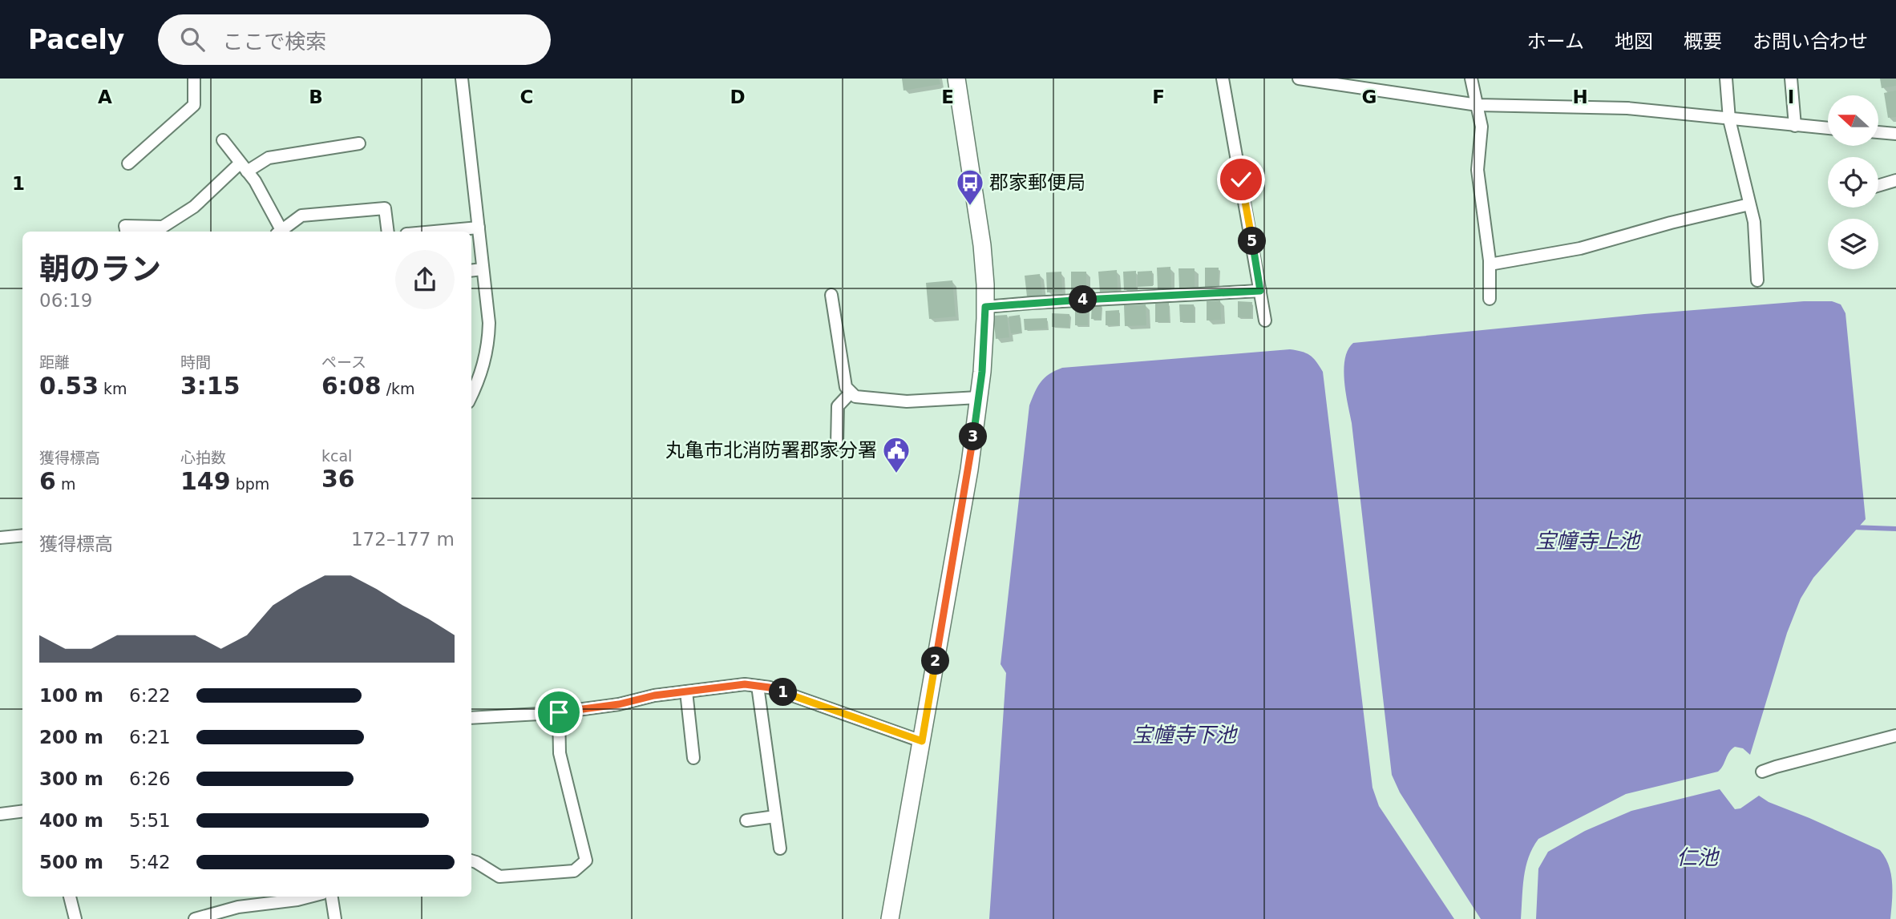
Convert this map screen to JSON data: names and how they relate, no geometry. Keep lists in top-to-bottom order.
{
  "water": ["宝幢寺上池", "宝幢寺下池", "仁池"],
  "places": {
    "bus stop": ["郡家郵便局"],
    "public building": ["丸亀市北消防署郡家分署"]
  },
  "north": "left",
  "page": {
    "header": "Pacely",
    "search": "ここで検索",
    "nav": [
      "ホーム",
      "地図",
      "概要",
      "お問い合わせ"
    ],
    "pins": [
      "5",
      "4",
      "3",
      "2",
      "1"
    ],
    "heading": ["朝のラン", "06:19"],
    "stats": [
      ["距離", "0.53 km"],
      ["時間", "3:15"],
      ["ペース", "6:08 /km"],
      ["獲得標高", "6 m"],
      ["心拍数", "149 bpm"],
      ["kcal", "36"]
    ],
    "chart": ["獲得標高", "172–177 m"],
    "list": [
      {
        "name": "100 m",
        "note": "6:22"
      },
      {
        "name": "200 m",
        "note": "6:21"
      },
      {
        "name": "300 m",
        "note": "6:26"
      },
      {
        "name": "400 m",
        "note": "5:51"
      },
      {
        "name": "500 m",
        "note": "5:42"
      }
    ]
  },
  "grid": {
    "columns": [
      "A",
      "B",
      "C",
      "D",
      "E",
      "F",
      "G",
      "H",
      "I"
    ],
    "rows": ["1"]
  }
}
